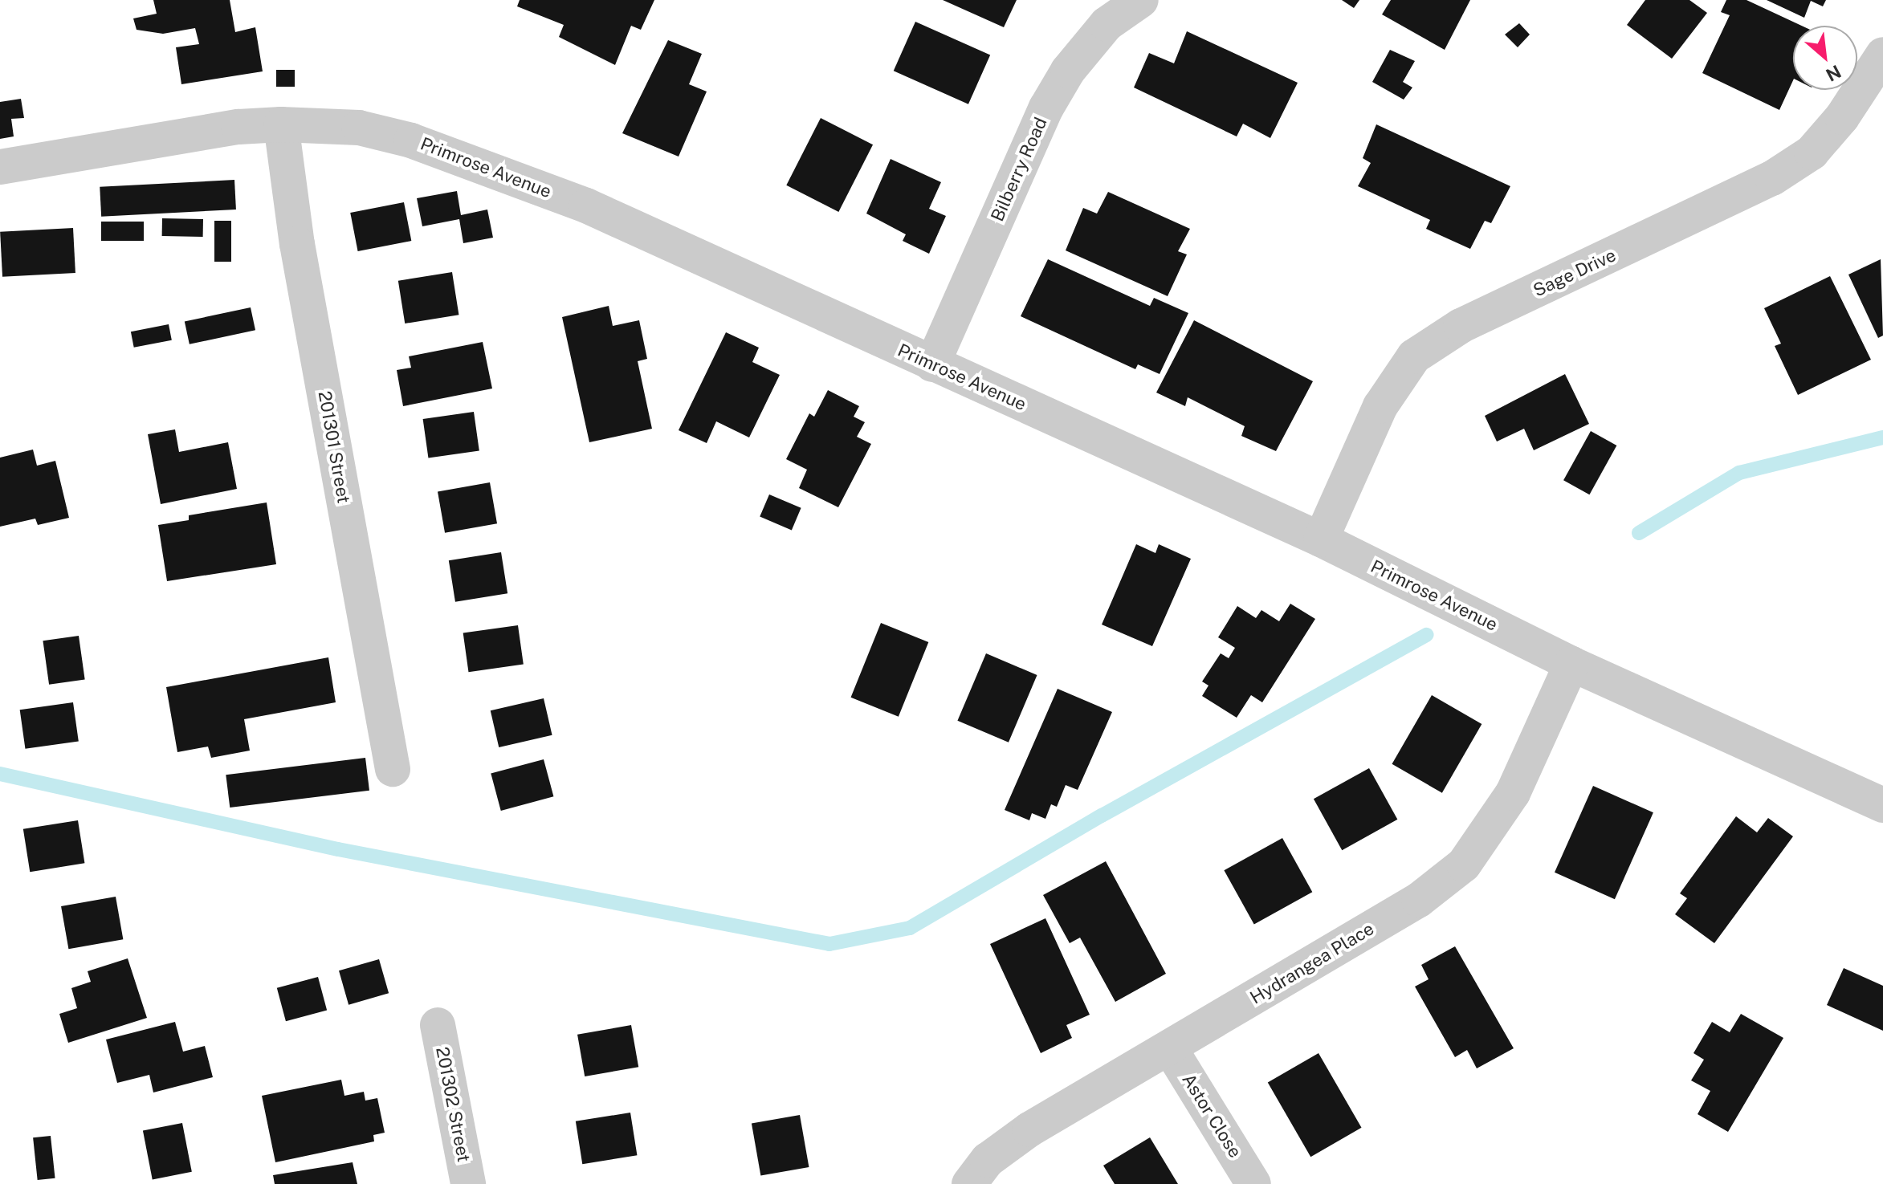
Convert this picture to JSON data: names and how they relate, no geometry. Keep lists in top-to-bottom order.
{
  "streets": {
    "street": [
      "Primrose Avenue",
      "Bilberry Road",
      "Sage Drive",
      "201301 Street",
      "Hydrangea Place",
      "201302 Street",
      "Astor Close"
    ]
  },
  "crossings": [
    ["Primrose Avenue", "Bilberry Road"],
    ["Primrose Avenue", "Sage Drive"],
    ["Primrose Avenue", "201301 Street"],
    ["Primrose Avenue", "Hydrangea Place"],
    ["Hydrangea Place", "Astor Close"]
  ],
  "north": "bottom right"
}
